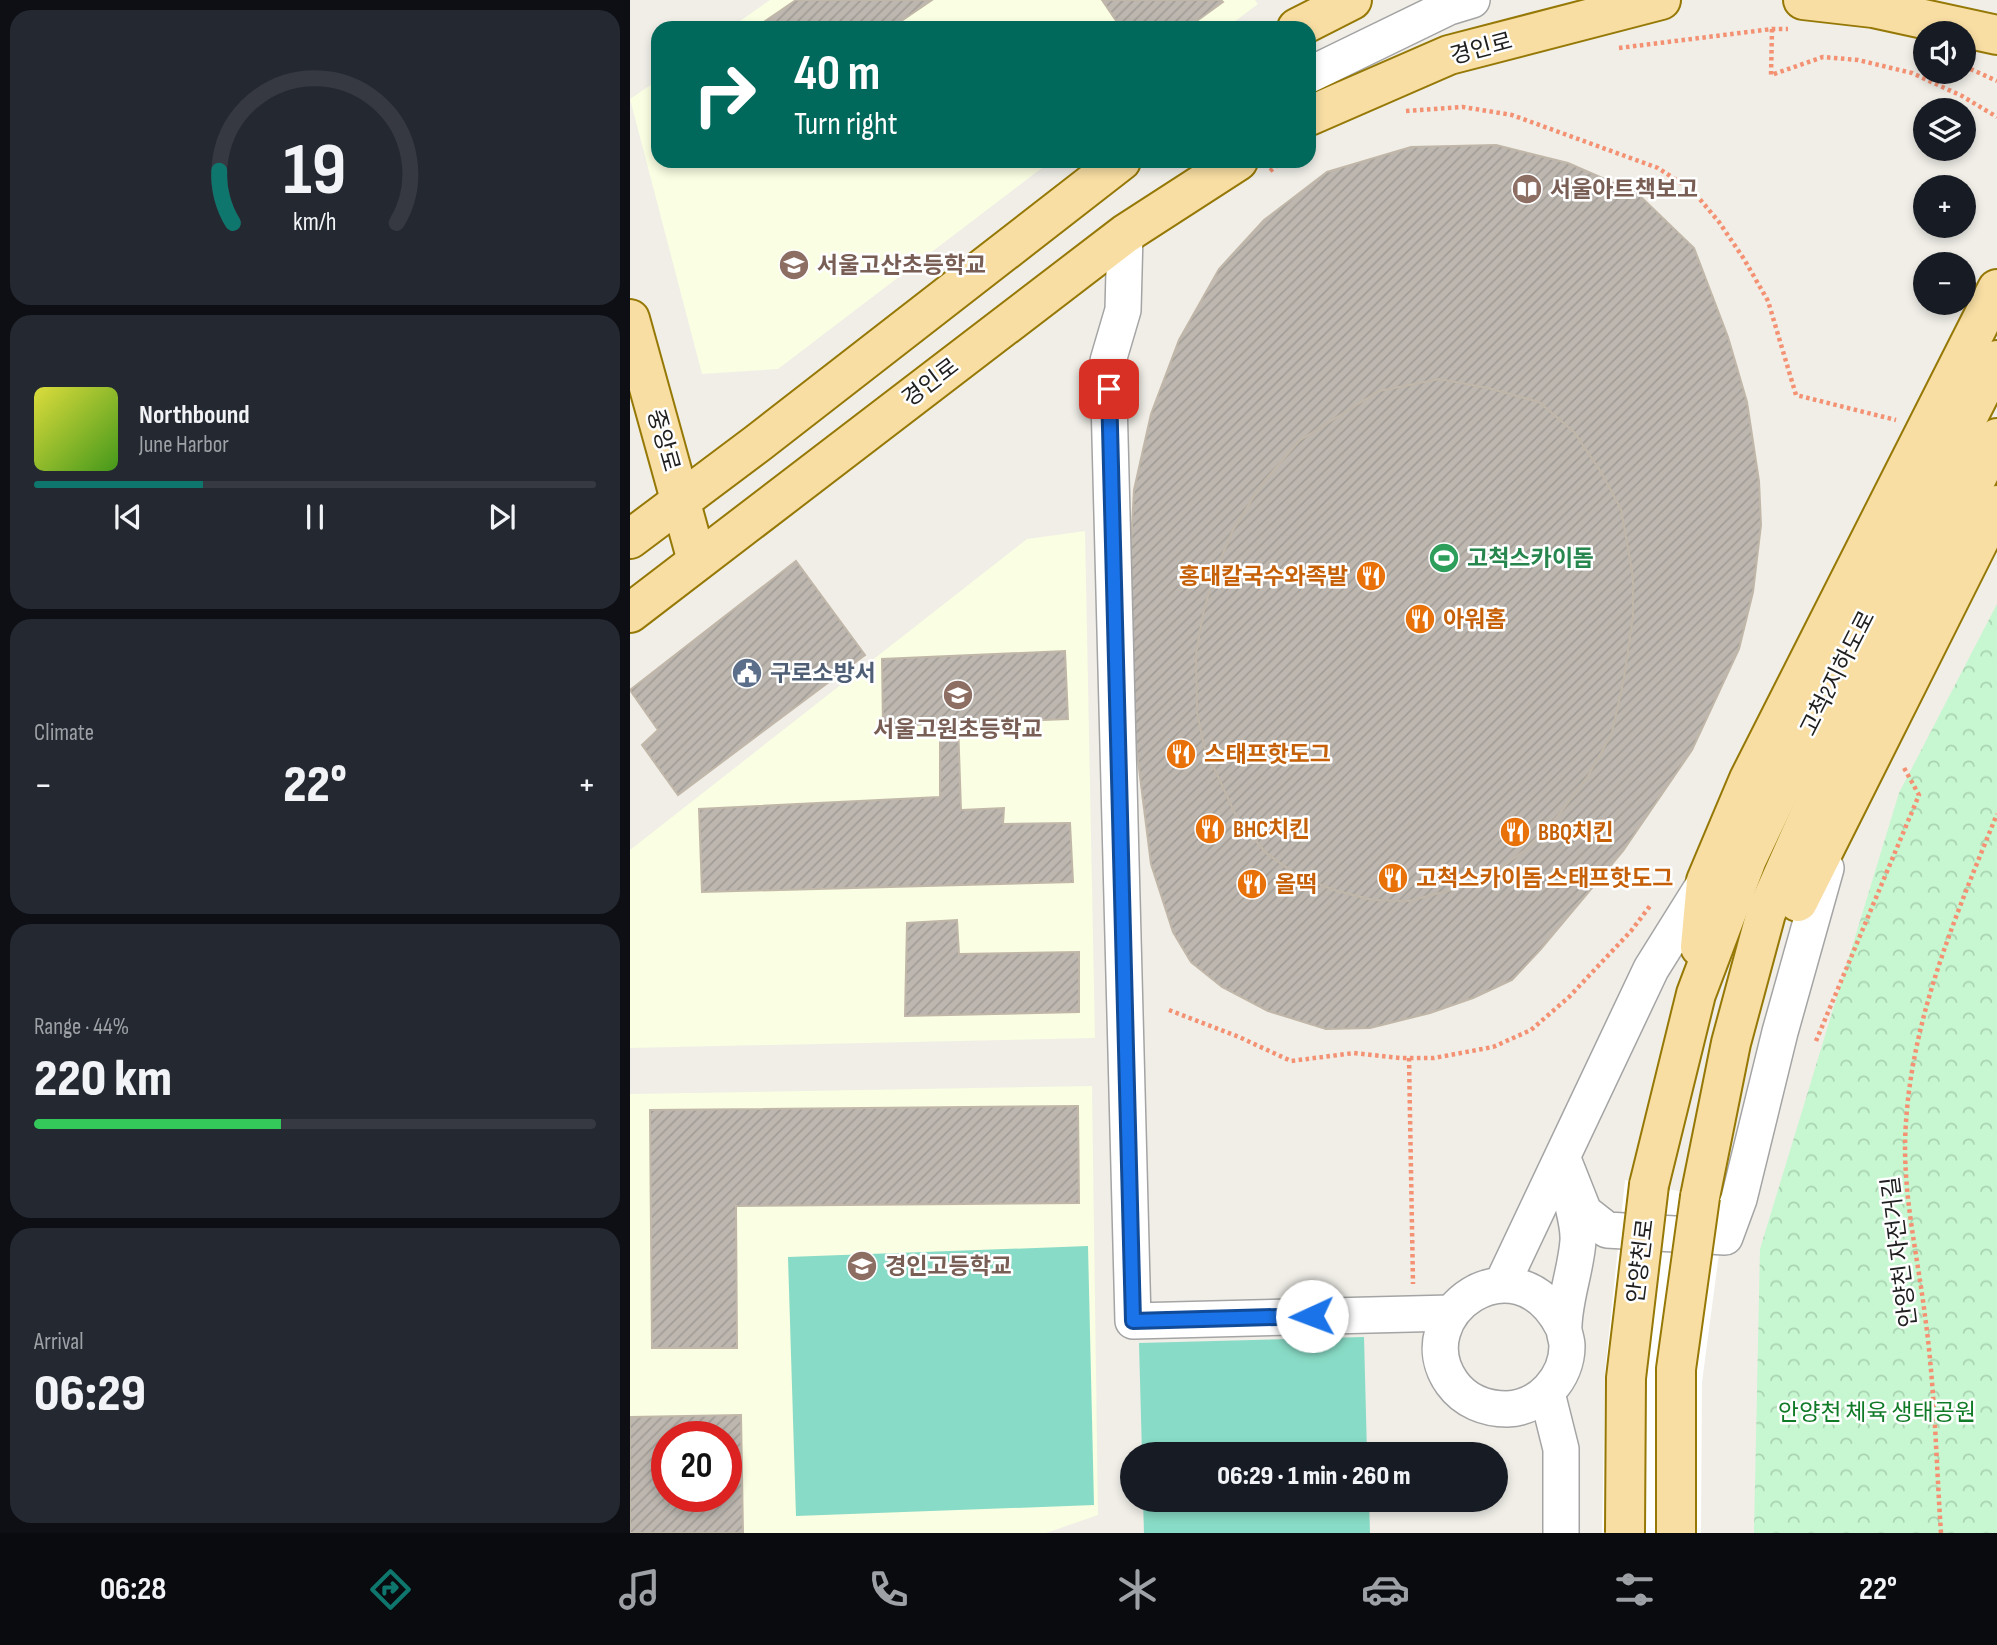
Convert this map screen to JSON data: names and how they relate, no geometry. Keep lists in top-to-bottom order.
{
  "streets": {
    "main road": [
      "경인로",
      "중앙로",
      "고척2지하도로",
      "안양천로"
    ],
    "path": ["안양천 자전거길"]
  },
  "crossings": [
    ["경인로", "중앙로"],
    ["고척2지하도로", "안양천로"]
  ],
  "parks": ["안양천 체육 생태공원"],
  "places": {
    "library": ["서울아트책보고"],
    "school or university": ["서울고산초등학교", "서울고원초등학교", "경인고등학교"],
    "sports": ["고척스카이돔"],
    "restaurant": [
      "홍대칼국수와족발",
      "아워홈",
      "스태프핫도그",
      "BHC치킨",
      "BBQ치킨",
      "고척스카이돔 스태프핫도그",
      "올떡"
    ],
    "public building": ["구로소방서"]
  },
  "page": {
    "map_buttons": ["+", "−"],
    "turn": ["40 m", "Turn right"],
    "song": ["Northbound", "June Harbor"],
    "tile": [
      "Climate",
      ["Range · 44%", "220 km"],
      ["Arrival", "06:29"]
    ],
    "heat": ["−", "22°", "+"],
    "limit": "20",
    "trip": "06:29 · 1 min · 260 m",
    "tabs": ["06:28", "22°"],
    "gauge": ["19", "km/h"]
  }
}
